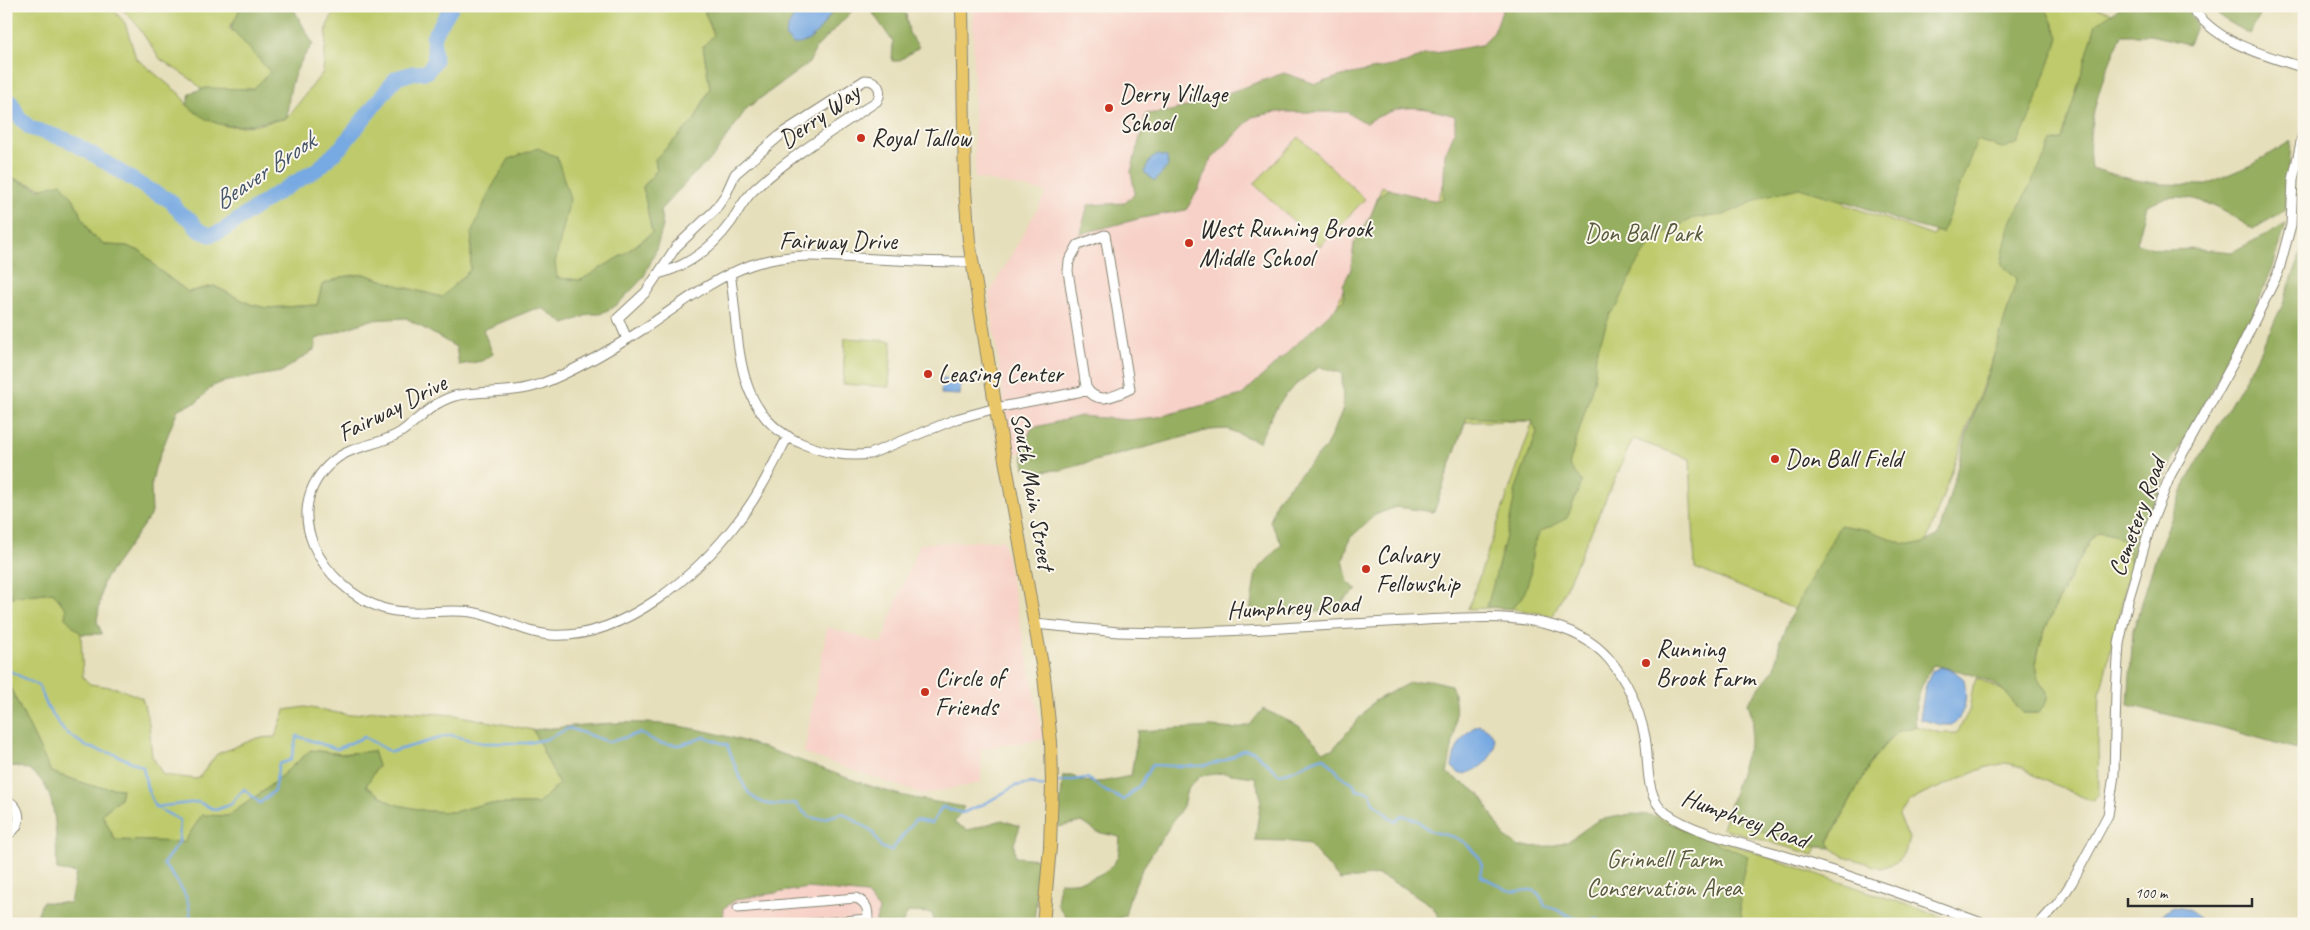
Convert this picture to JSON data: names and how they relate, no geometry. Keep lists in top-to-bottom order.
{
  "streets": {
    "main road": ["South Main Street"],
    "street": [
      "Derry Way",
      "Fairway Drive",
      "Cemetery Road",
      "Humphrey Road"
    ]
  },
  "crossings": [
    ["Derry Way", "Fairway Drive"],
    ["Fairway Drive", "South Main Street"],
    ["South Main Street", "Humphrey Road"]
  ],
  "water": ["Beaver Brook"],
  "parks": ["Don Ball Park", "Grinnell Farm Conservation Area"],
  "places": [
    "Derry Village School",
    "Royal Tallow",
    "West Running Brook Middle School",
    "Leasing Center",
    "Don Ball Field",
    "Calvary Fellowship",
    "Running Brook Farm",
    "Circle of Friends"
  ],
  "scale_bar": "100 m"
}
